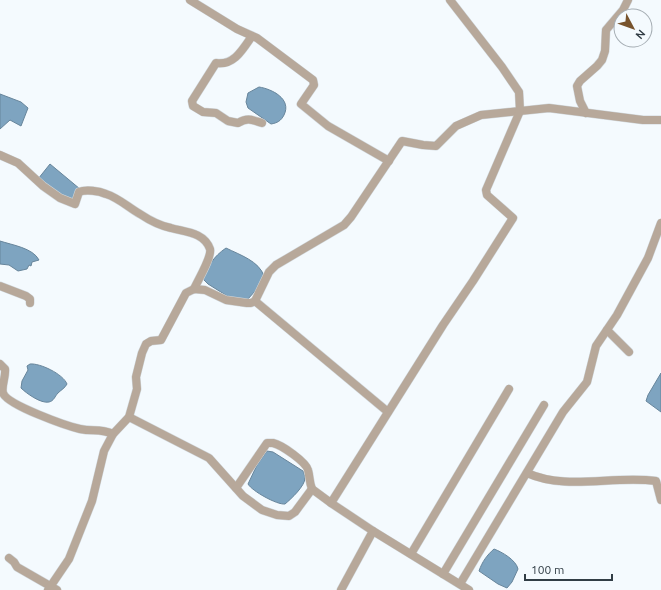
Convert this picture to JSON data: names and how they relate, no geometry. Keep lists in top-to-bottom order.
{
  "scale_bar": "100 m",
  "north": "bottom right"
}
